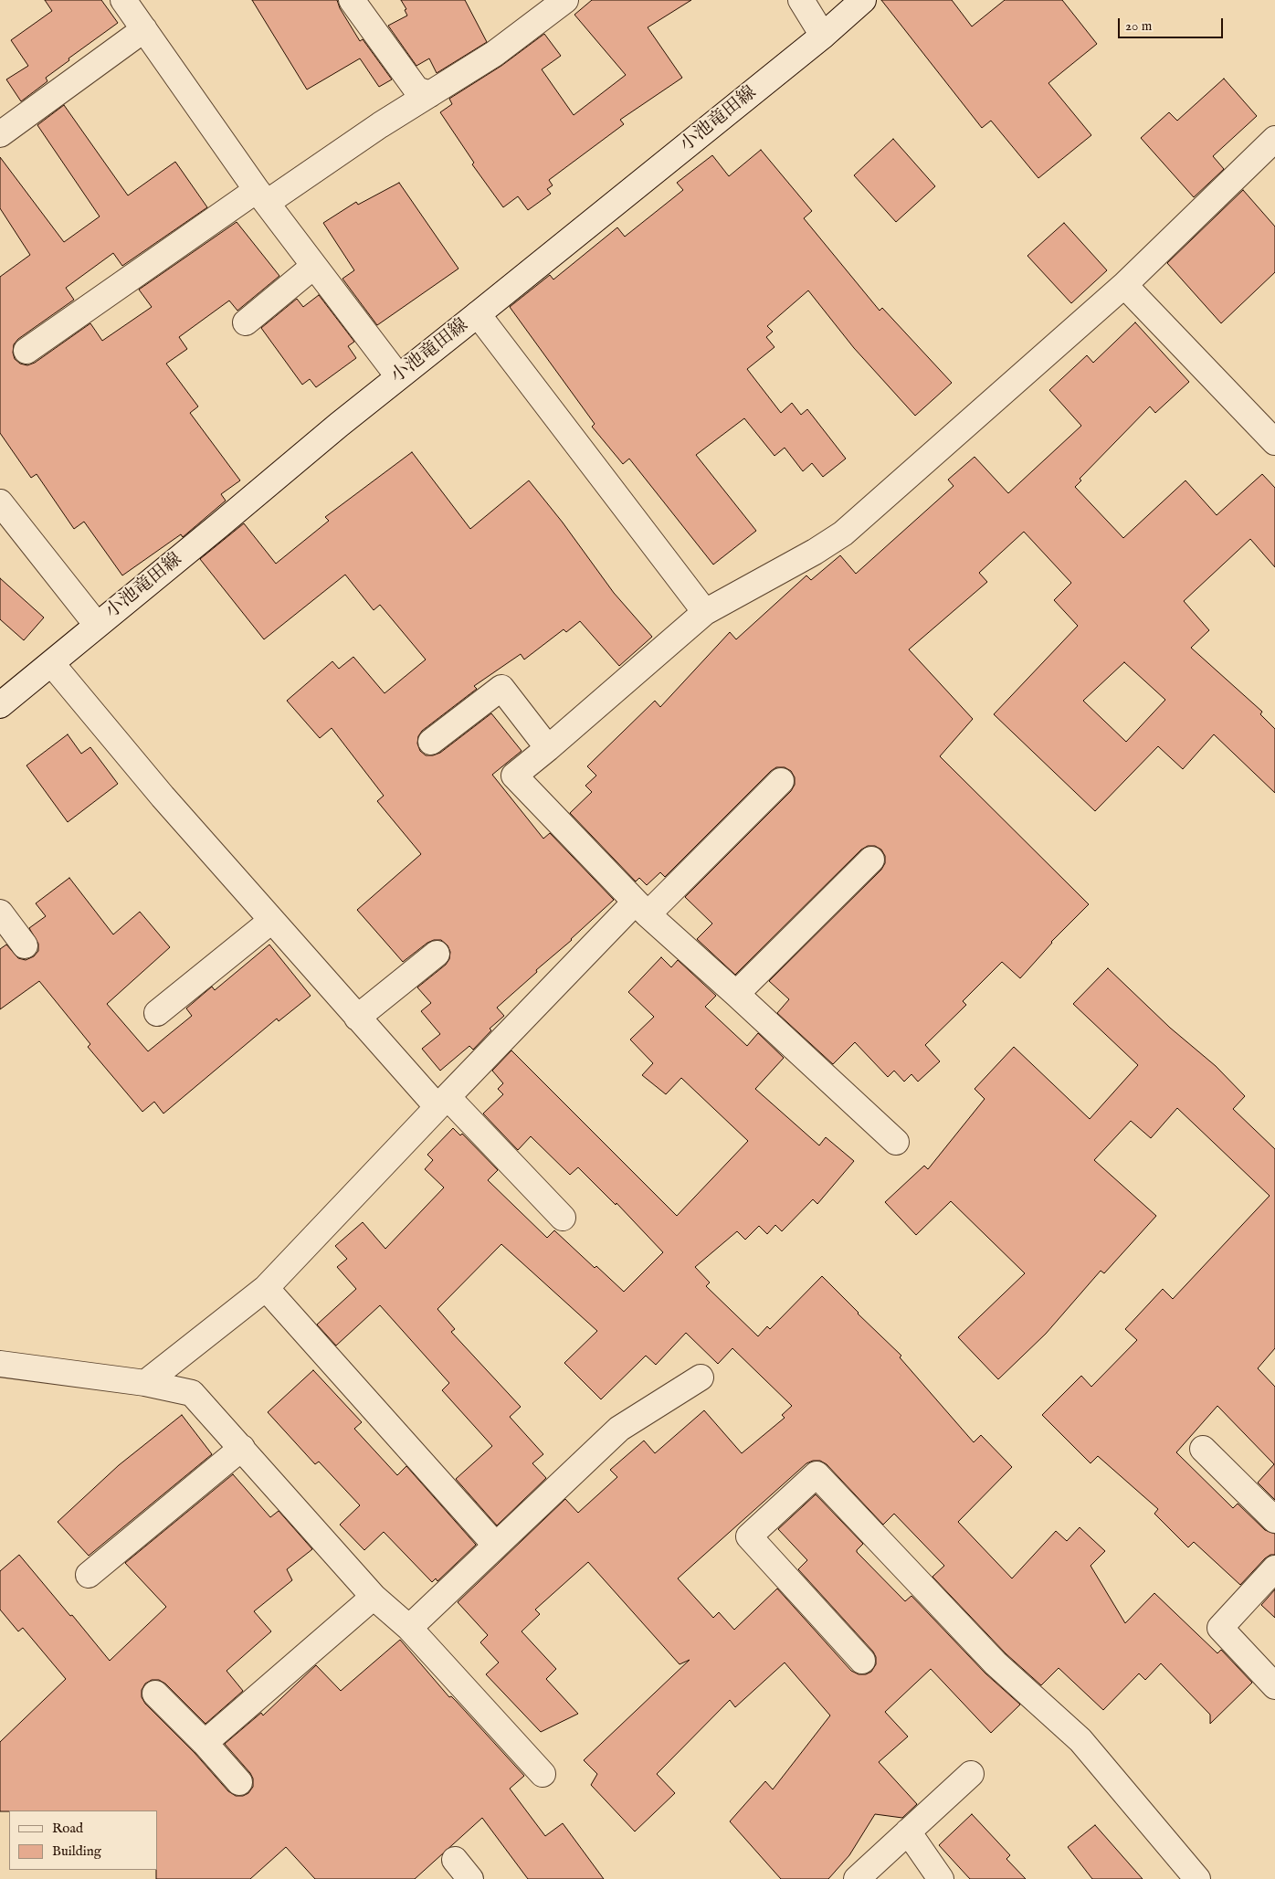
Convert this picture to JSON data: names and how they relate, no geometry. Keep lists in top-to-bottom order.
{
  "streets": {
    "street": ["小池竜田線"]
  },
  "legend": ["Road", "Building"],
  "scale_bar": "20 m"
}
